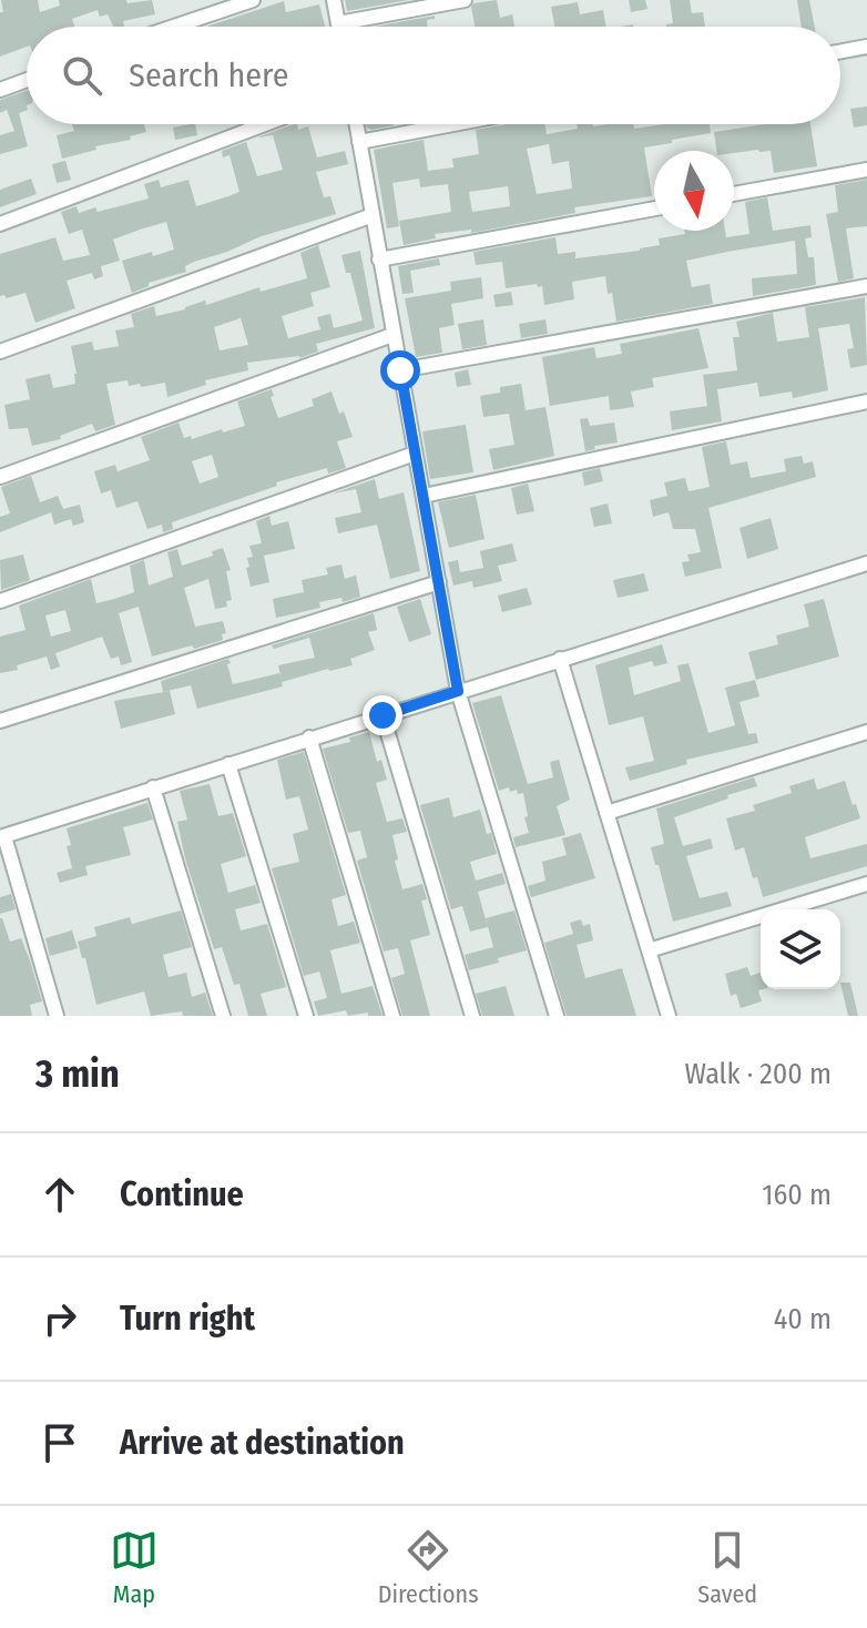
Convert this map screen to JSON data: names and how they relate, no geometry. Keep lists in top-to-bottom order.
{
  "north": "bottom",
  "page": {
    "search": "Search here",
    "heading": ["3 min", "Walk · 200 m"],
    "list": [
      ["Continue", "160 m"],
      ["Turn right", "40 m"],
      "Arrive at destination"
    ],
    "nav": ["Map", "Directions", "Saved"]
  }
}
